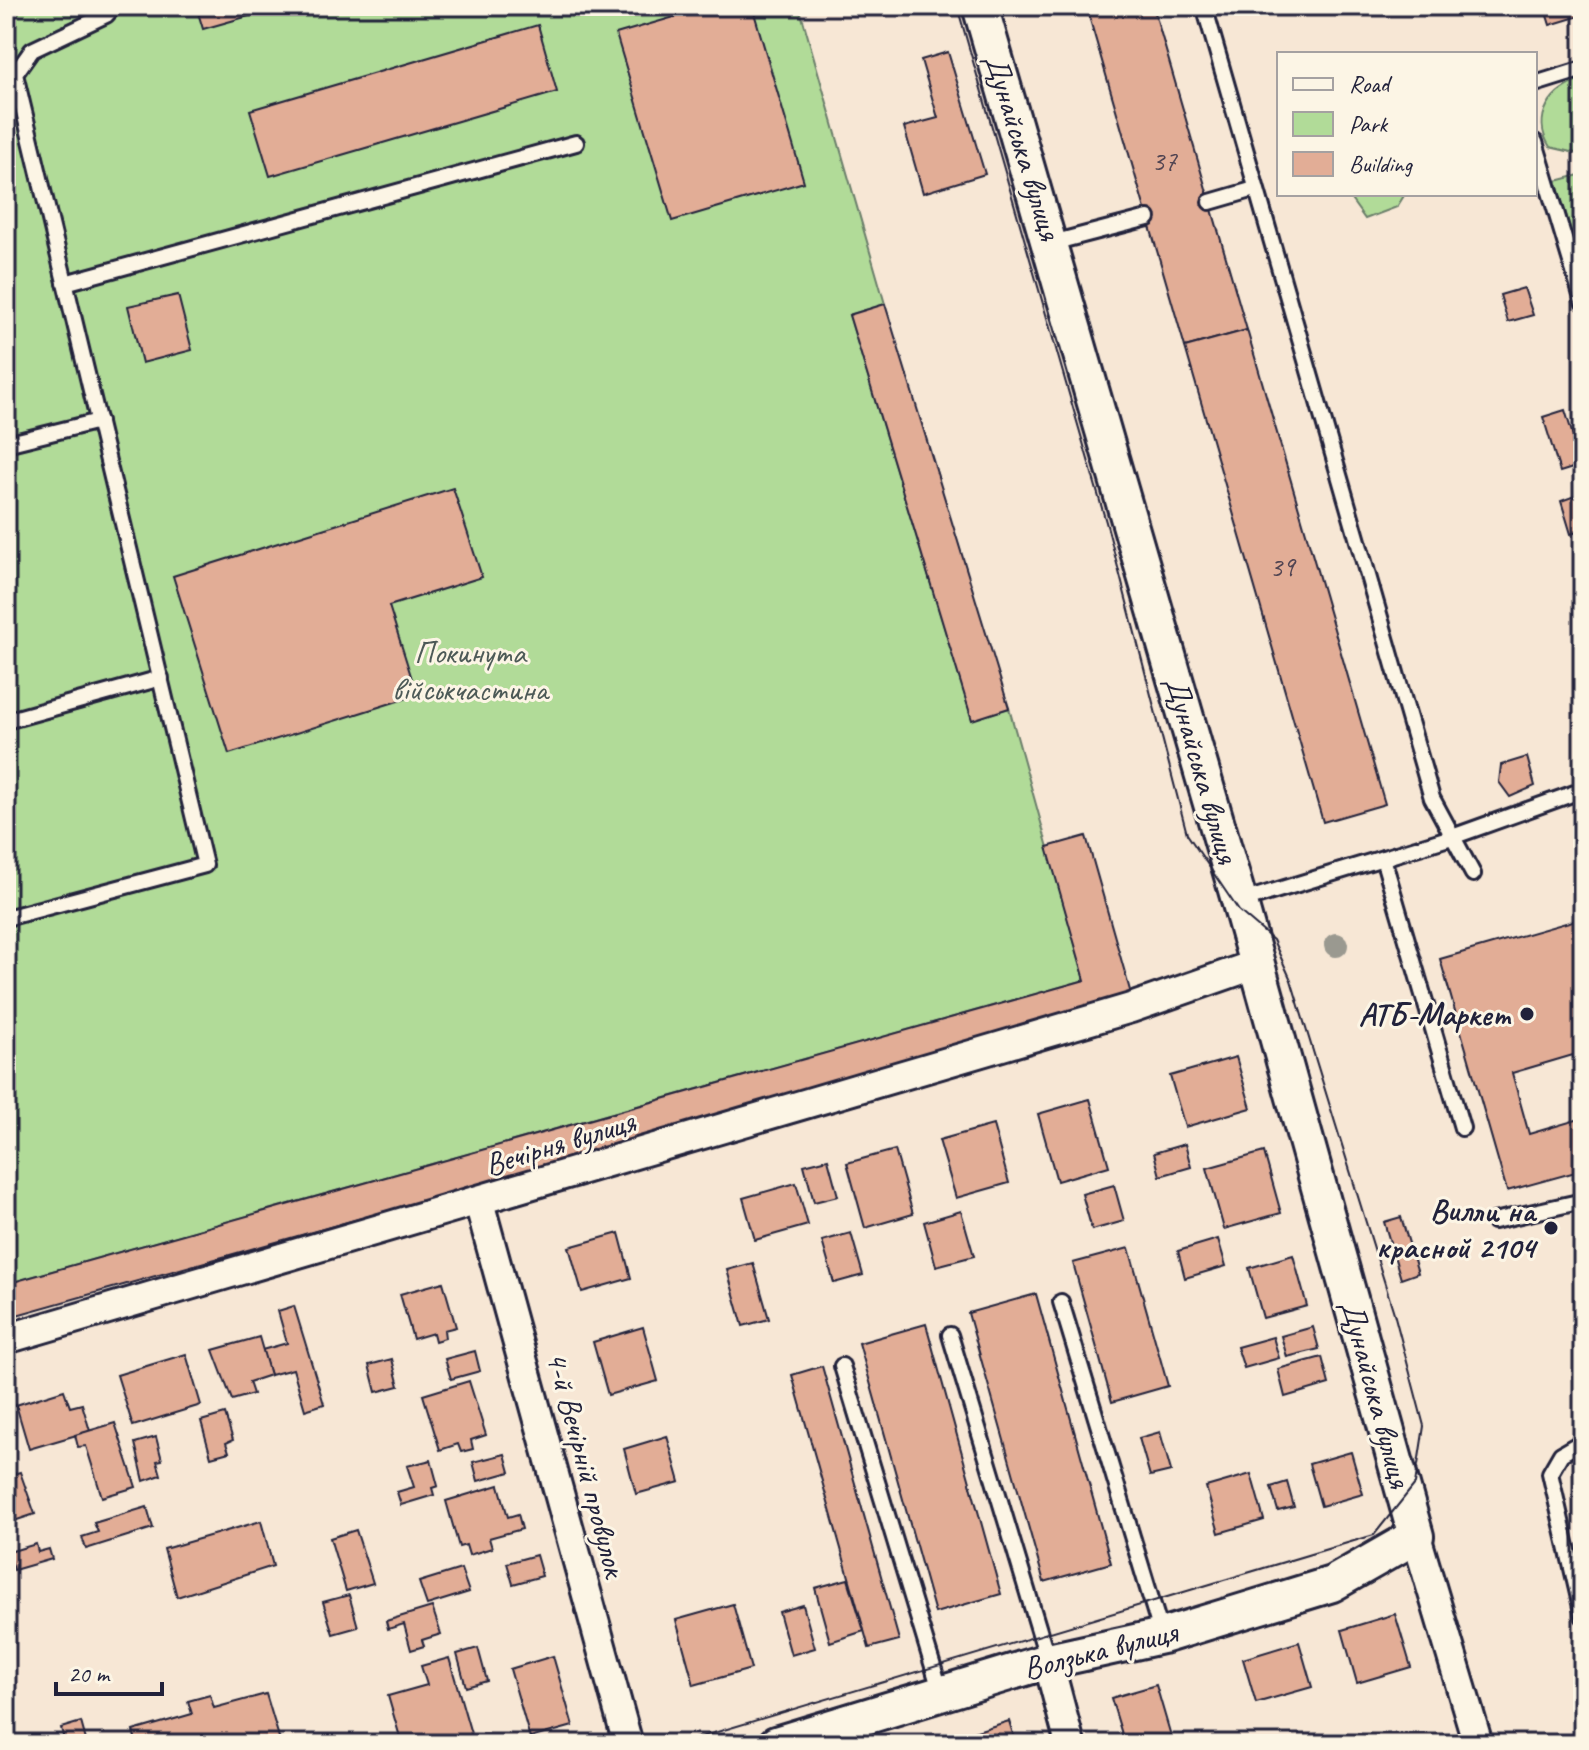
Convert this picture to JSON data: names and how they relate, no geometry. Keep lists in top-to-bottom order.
{
  "streets": {
    "street": [
      "Дунайська вулиця",
      "Вечірня вулиця",
      "4-й Вечірній провулок",
      "Волзька вулиця"
    ]
  },
  "crossings": [
    ["Дунайська вулиця", "Вечірня вулиця"],
    ["Дунайська вулиця", "Волзька вулиця"],
    ["Вечірня вулиця", "4-й Вечірній провулок"]
  ],
  "parks": ["Покинута військчастина"],
  "places": ["АТБ-Маркет", "Вилли на красной 2104"],
  "house_numbers": ["37", "39"],
  "legend": ["Road", "Park", "Building"],
  "scale_bar": "20 m"
}
